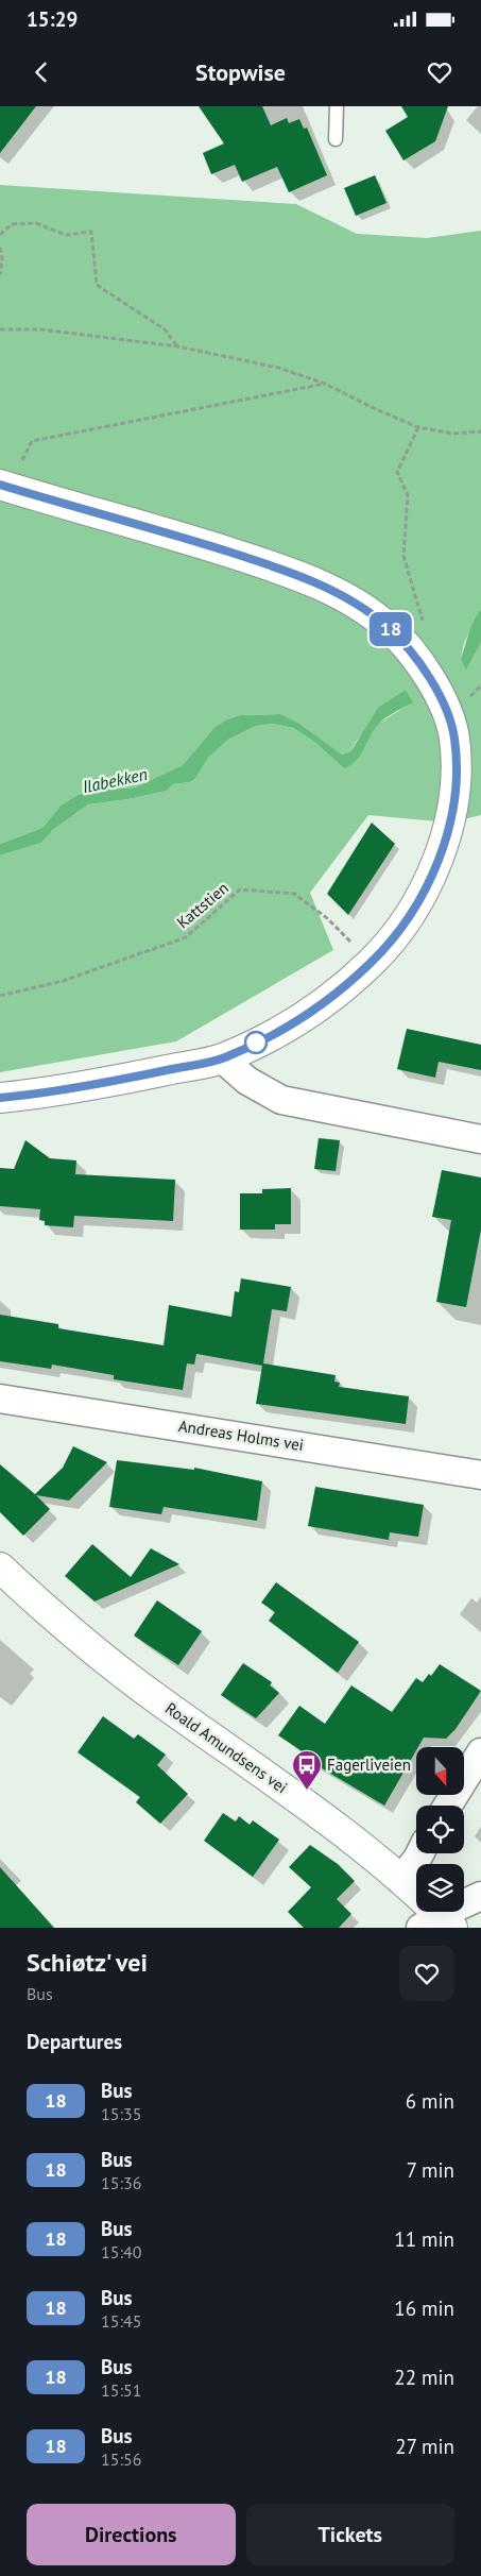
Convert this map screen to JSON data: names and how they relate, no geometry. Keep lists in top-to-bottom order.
{
  "streets": {
    "street": ["Andreas Holms vei", "Roald Amundsens vei"],
    "path": ["Kattstien"]
  },
  "water": ["Ilabekken"],
  "places": {
    "bus stop": ["Fagerliveien"]
  },
  "lines": ["bus line 18"],
  "north": "bottom",
  "page": {
    "status": "15:29",
    "header": "Stopwise",
    "on_map": "18",
    "heading": [
      ["Schiøtz' vei", "Bus"],
      "Departures"
    ],
    "list": [
      {
        "mark": "18",
        "name": "Bus",
        "note": "15:35",
        "value": "6 min"
      },
      {
        "mark": "18",
        "name": "Bus",
        "note": "15:36",
        "value": "7 min"
      },
      {
        "mark": "18",
        "name": "Bus",
        "note": "15:40",
        "value": "11 min"
      },
      {
        "mark": "18",
        "name": "Bus",
        "note": "15:45",
        "value": "16 min"
      },
      {
        "mark": "18",
        "name": "Bus",
        "note": "15:51",
        "value": "22 min"
      },
      {
        "mark": "18",
        "name": "Bus",
        "note": "15:56",
        "value": "27 min"
      }
    ],
    "buttons": ["Directions", "Tickets"]
  }
}
